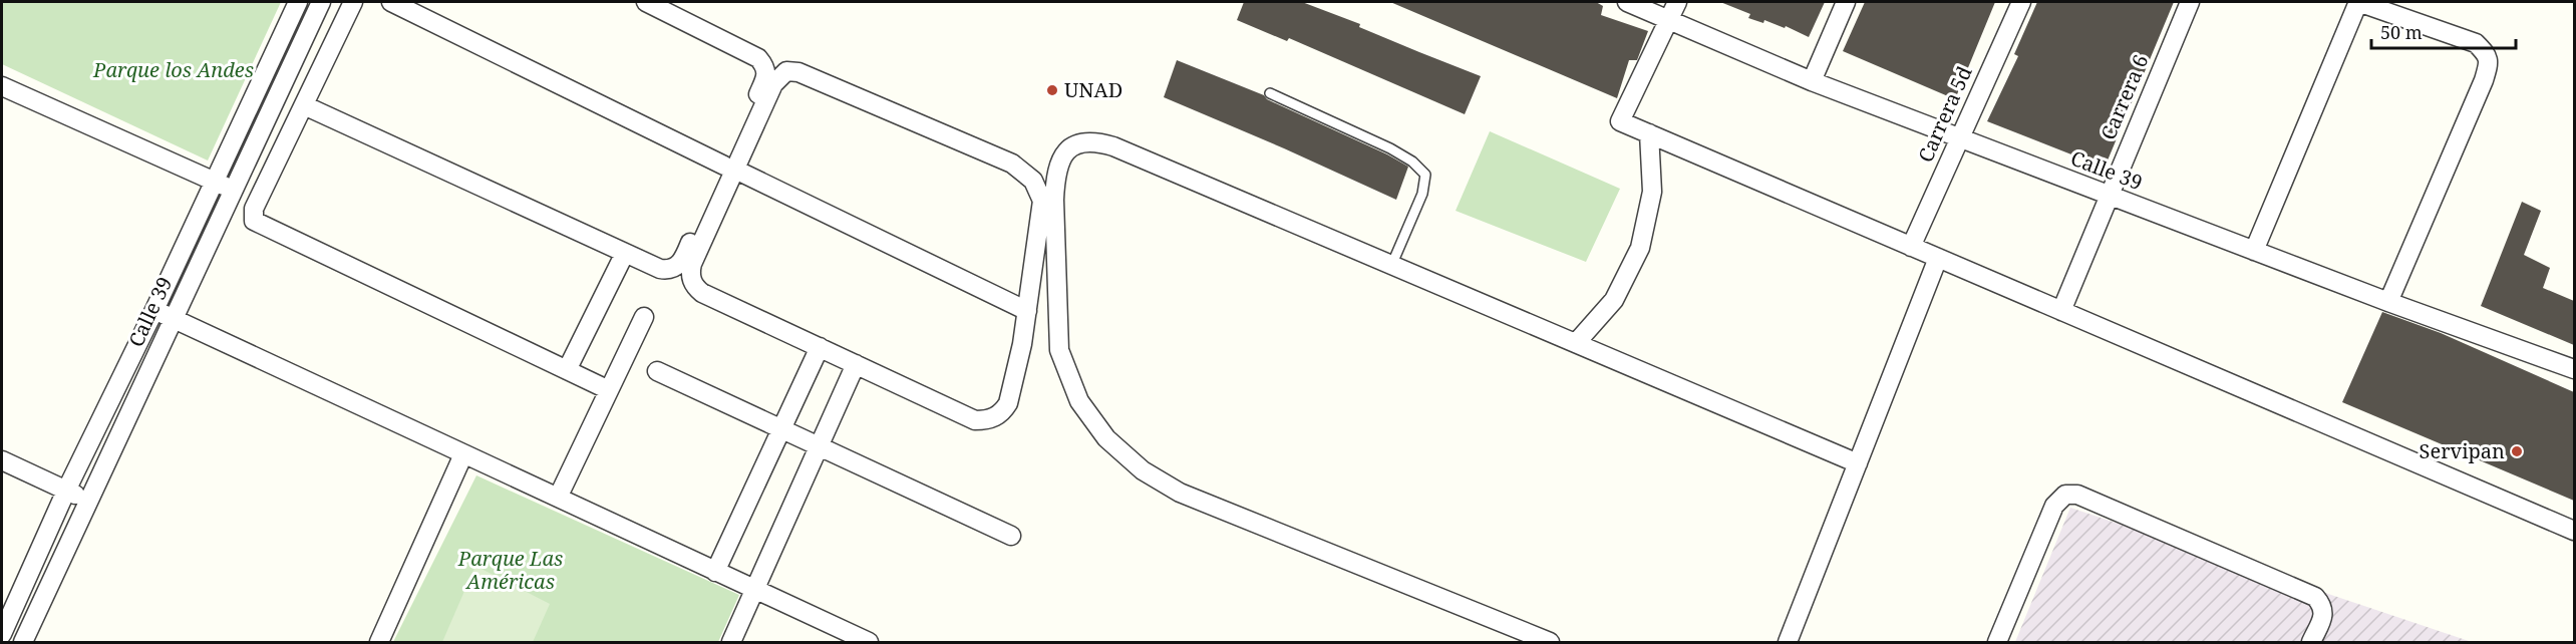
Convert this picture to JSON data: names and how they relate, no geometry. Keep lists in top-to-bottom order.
{
  "streets": {
    "street": ["Carrera 6", "Carrera 5d", "Calle 39"]
  },
  "crossings": [
    ["Carrera 6", "Calle 39"],
    ["Carrera 5d", "Calle 39"]
  ],
  "parks": ["Parque los Andes", "Parque Las Américas"],
  "places": ["UNAD", "Servipan"],
  "scale_bar": "50 m"
}
